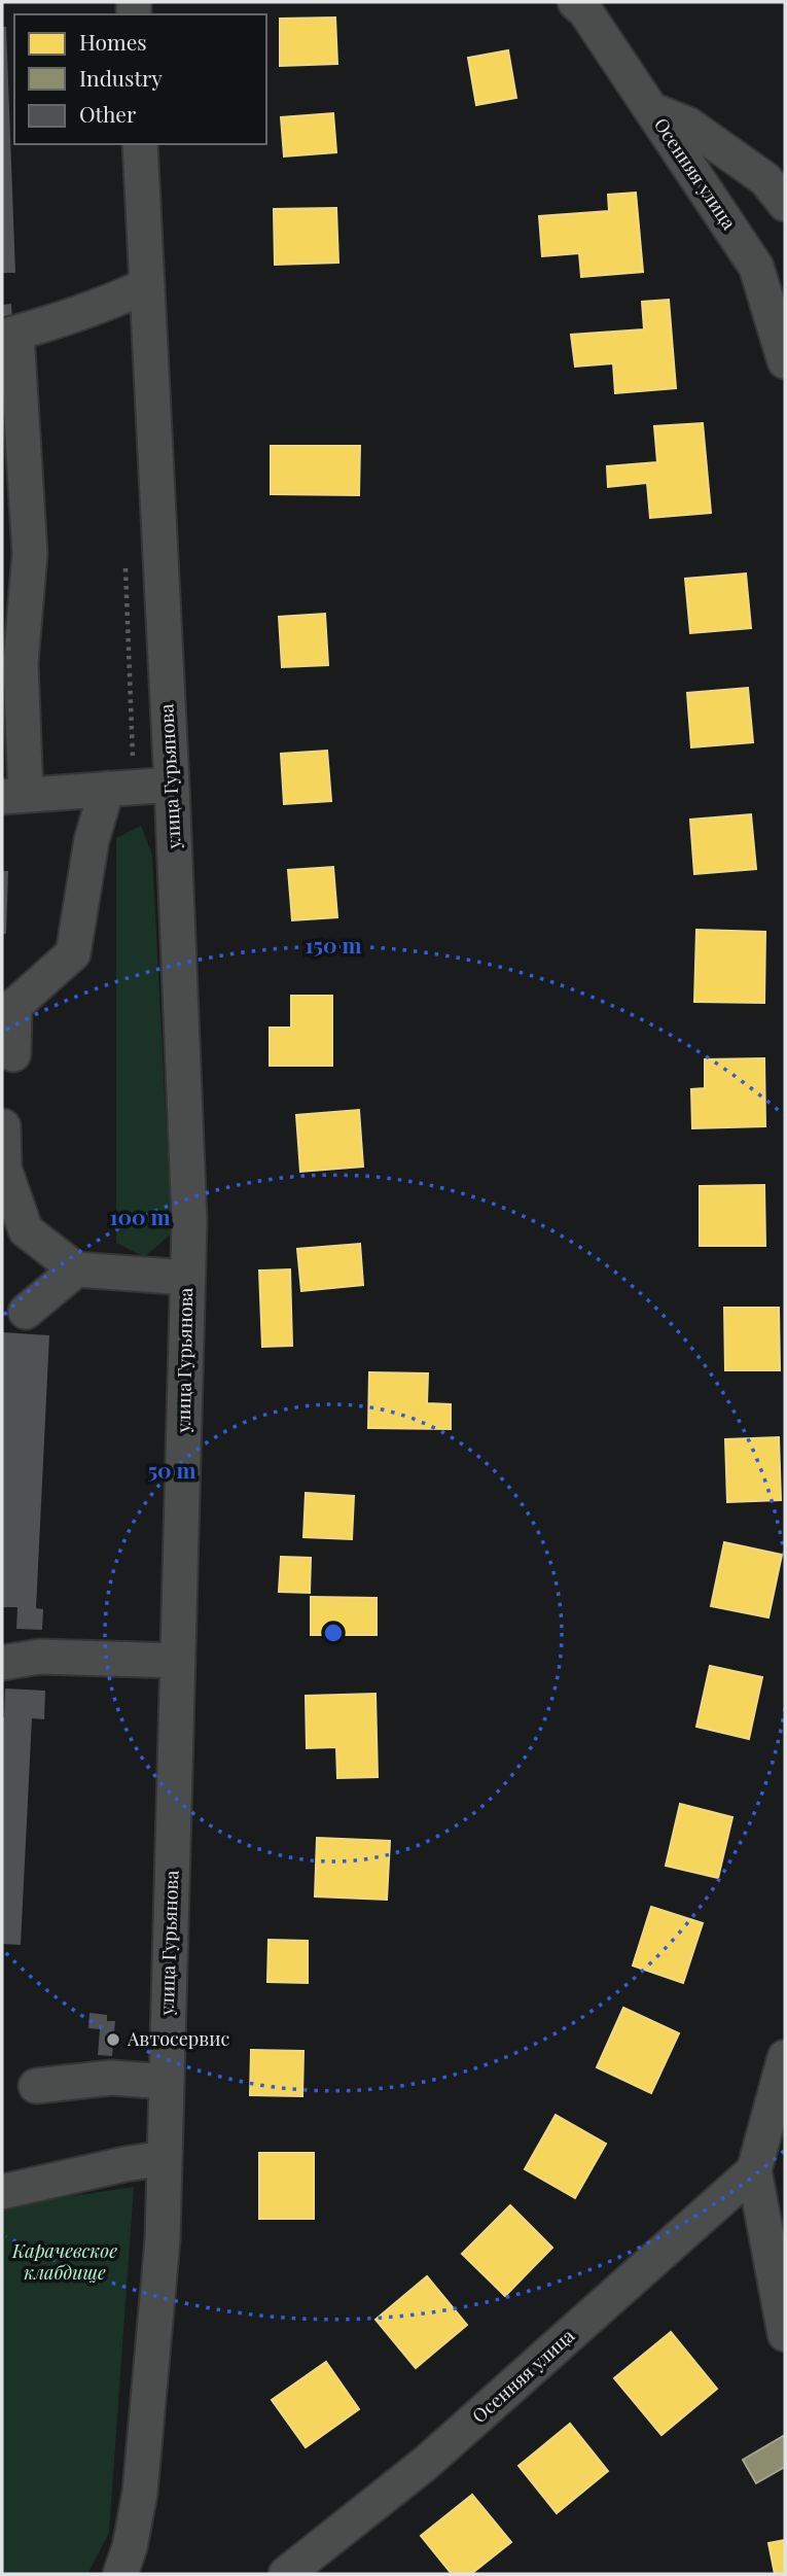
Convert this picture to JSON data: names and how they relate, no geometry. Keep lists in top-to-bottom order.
{
  "streets": {
    "street": ["Осенняя улица", "улица Гурьянова"]
  },
  "parks": ["Карачевское клабдище"],
  "places": ["Автосервис"],
  "legend": ["Homes", "Industry", "Other"],
  "rings": ["150 m", "100 m", "50 m"]
}
